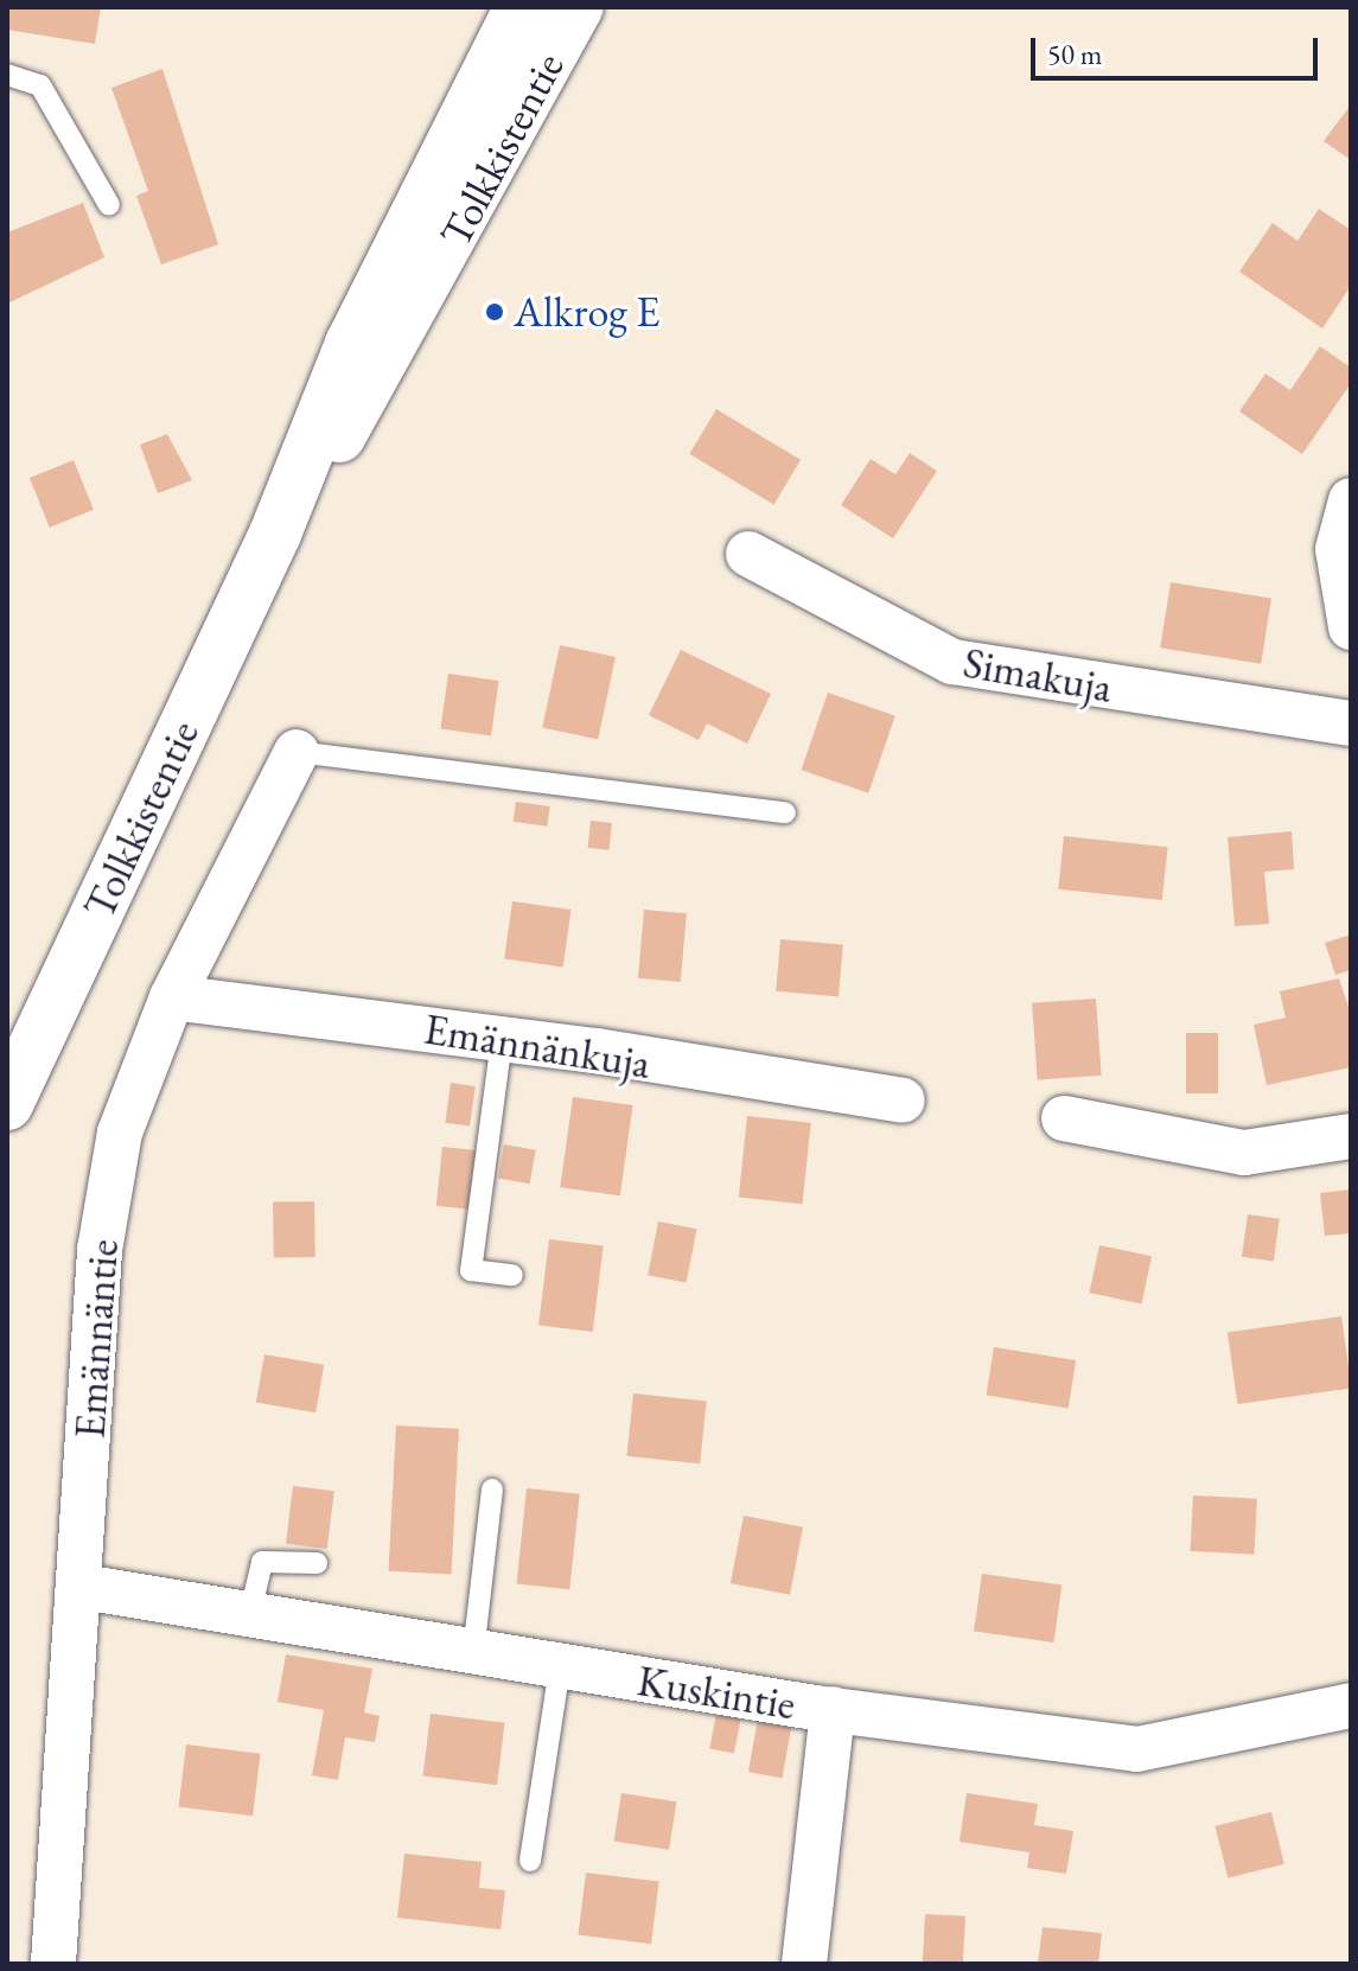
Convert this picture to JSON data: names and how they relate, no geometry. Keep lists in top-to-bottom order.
{
  "streets": {
    "street": [
      "Tolkkistentie",
      "Simakuja",
      "Emännänkuja",
      "Emännäntie",
      "Kuskintie"
    ]
  },
  "crossings": [
    ["Emännänkuja", "Emännäntie"],
    ["Emännäntie", "Kuskintie"]
  ],
  "places": ["Alkrog E"],
  "scale_bar": "50 m"
}
